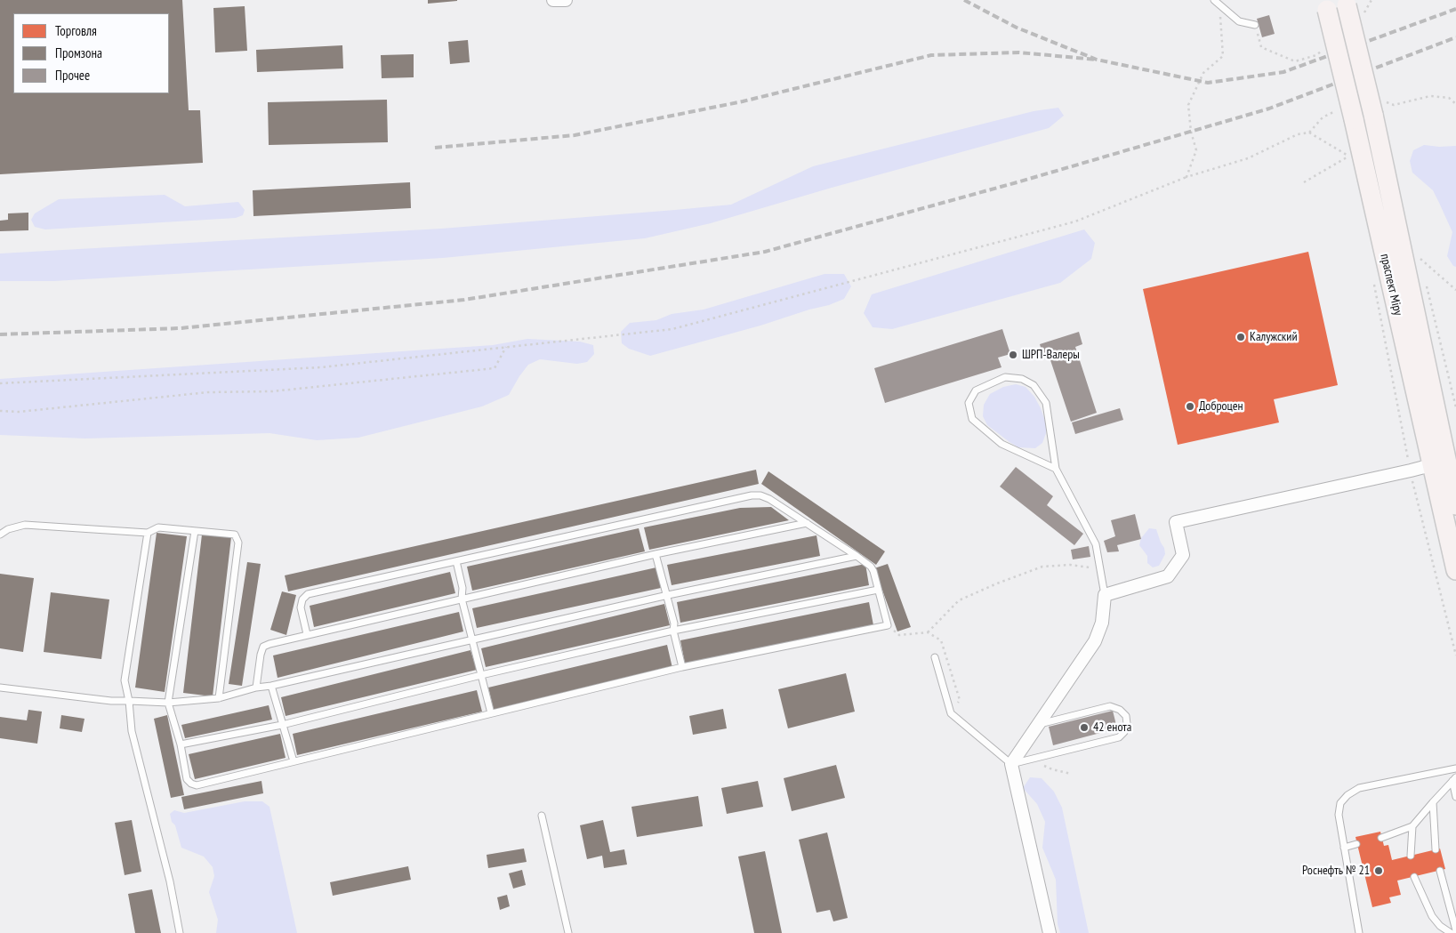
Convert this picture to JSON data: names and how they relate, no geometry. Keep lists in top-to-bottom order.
{
  "streets": {
    "main road": ["праспект Міру"]
  },
  "places": [
    "Калужский",
    "ШРП-Валеры",
    "Доброцен",
    "42 енота",
    "Роснефть № 21"
  ],
  "legend": ["Торговля", "Промзона", "Прочее"]
}
